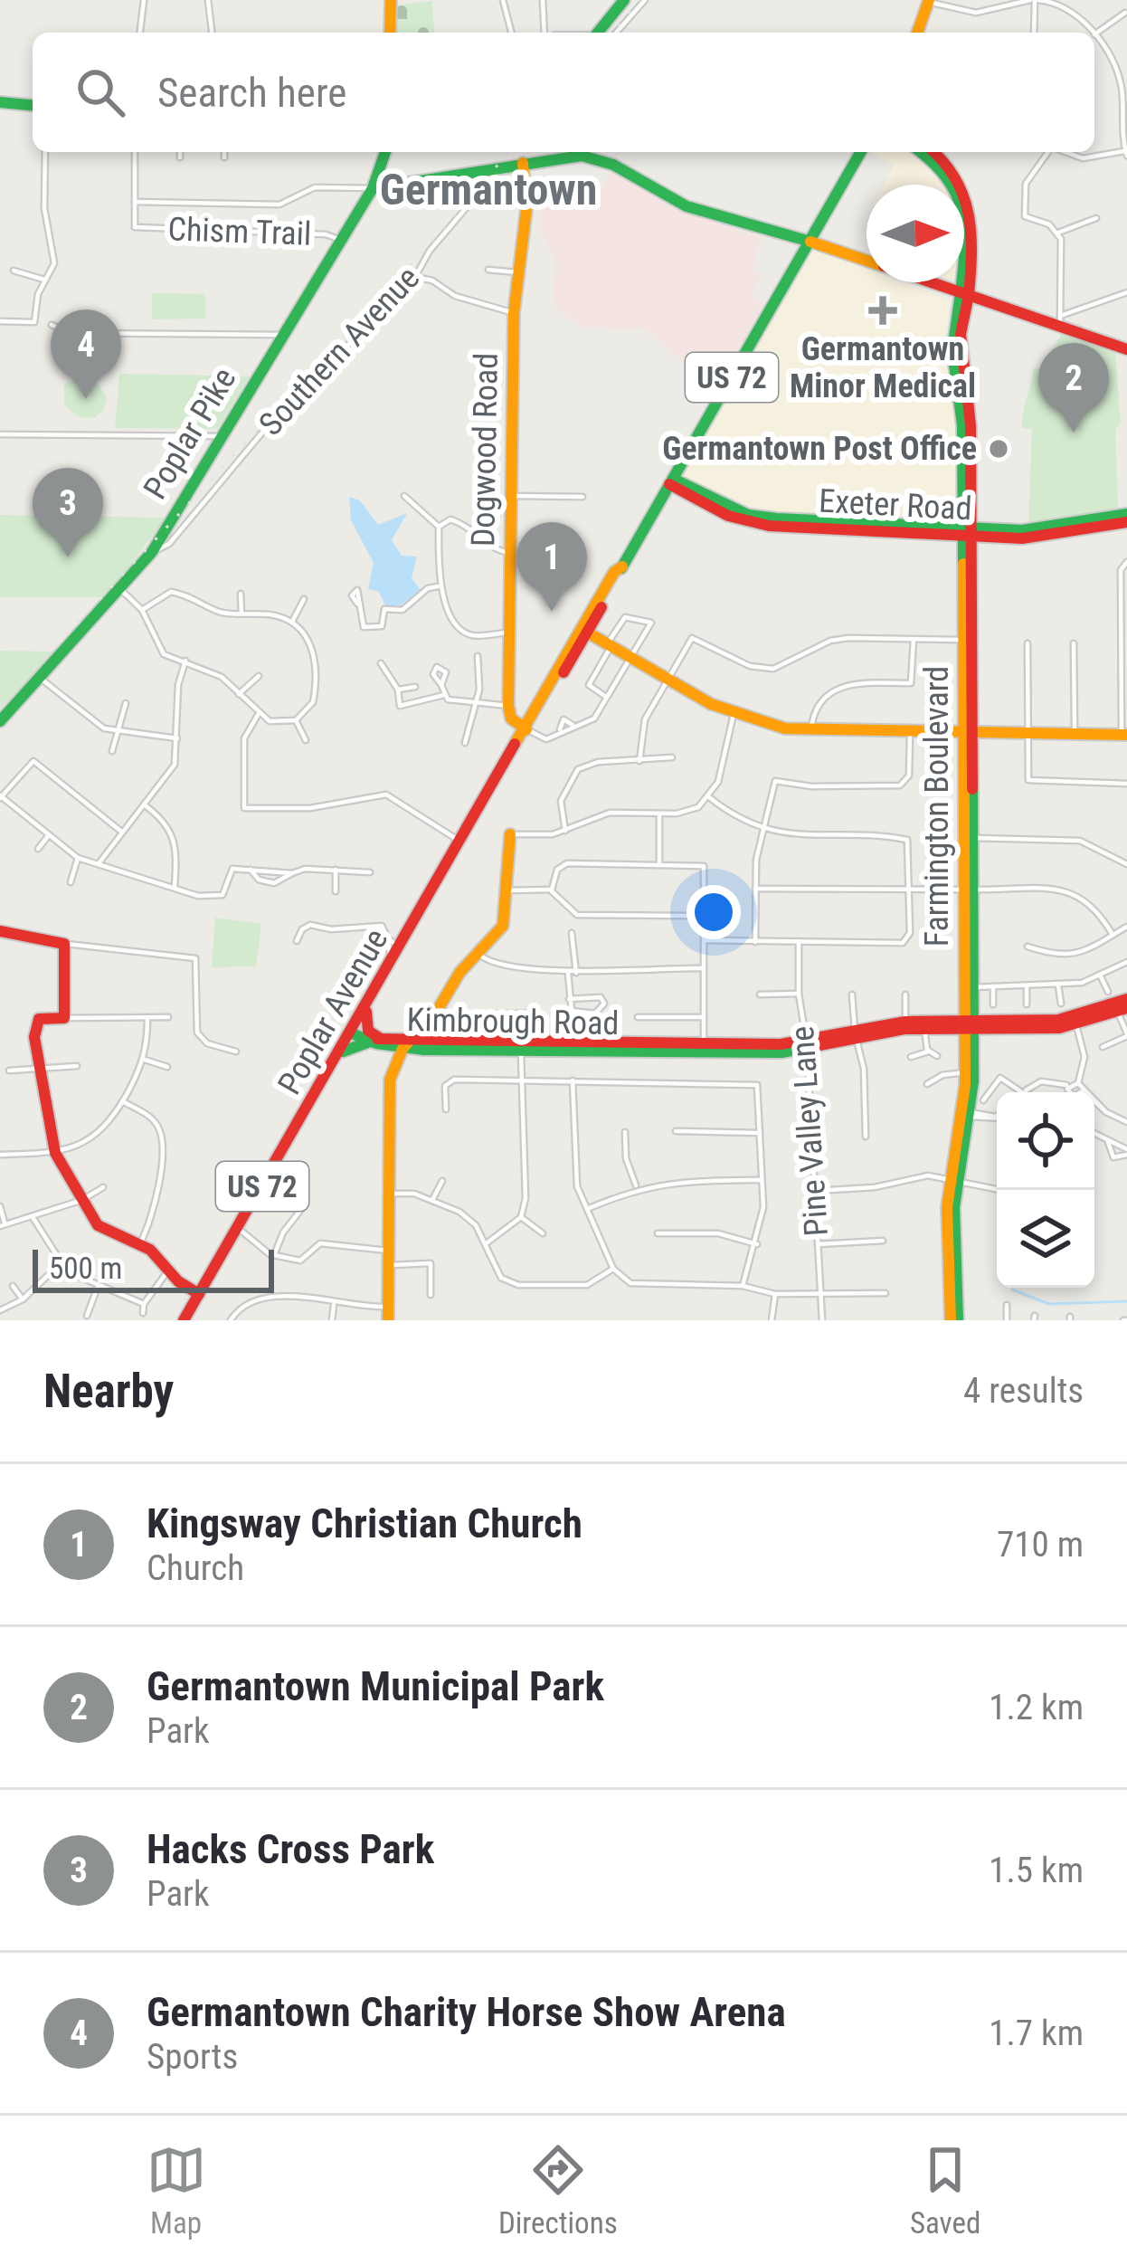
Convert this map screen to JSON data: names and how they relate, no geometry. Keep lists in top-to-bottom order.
{
  "streets": {
    "main road": [
      "US 72",
      "Poplar Pike",
      "Dogwood Road",
      "Exeter Road",
      "Farmington Boulevard",
      "Poplar Avenue",
      "Kimbrough Road"
    ],
    "street": ["Chism Trail", "Southern Avenue", "Pine Valley Lane"]
  },
  "crossings": [
    ["Chism Trail", "Poplar Pike"],
    ["Southern Avenue", "Poplar Pike"],
    ["Exeter Road", "Farmington Boulevard"],
    ["Exeter Road", "Poplar Avenue"],
    ["Farmington Boulevard", "Kimbrough Road"],
    ["Poplar Avenue", "Kimbrough Road"],
    ["Kimbrough Road", "Pine Valley Lane"]
  ],
  "districts": ["Germantown"],
  "places": {
    "health": ["Germantown Minor Medical"],
    "other": ["Germantown Post Office"]
  },
  "scale_bar": "500 m",
  "north": "right",
  "page": {
    "search": "Search here",
    "pins": [
      "4",
      "2",
      "3",
      "1"
    ],
    "scale": "500 m",
    "heading": ["Nearby", "4 results"],
    "list": [
      {
        "mark": "1",
        "name": "Kingsway Christian Church",
        "note": "Church",
        "value": "710 m"
      },
      {
        "mark": "2",
        "name": "Germantown Municipal Park",
        "note": "Park",
        "value": "1.2 km"
      },
      {
        "mark": "3",
        "name": "Hacks Cross Park",
        "note": "Park",
        "value": "1.5 km"
      },
      {
        "mark": "4",
        "name": "Germantown Charity Horse Show Arena",
        "note": "Sports",
        "value": "1.7 km"
      }
    ],
    "nav": ["Map", "Directions", "Saved"]
  }
}
